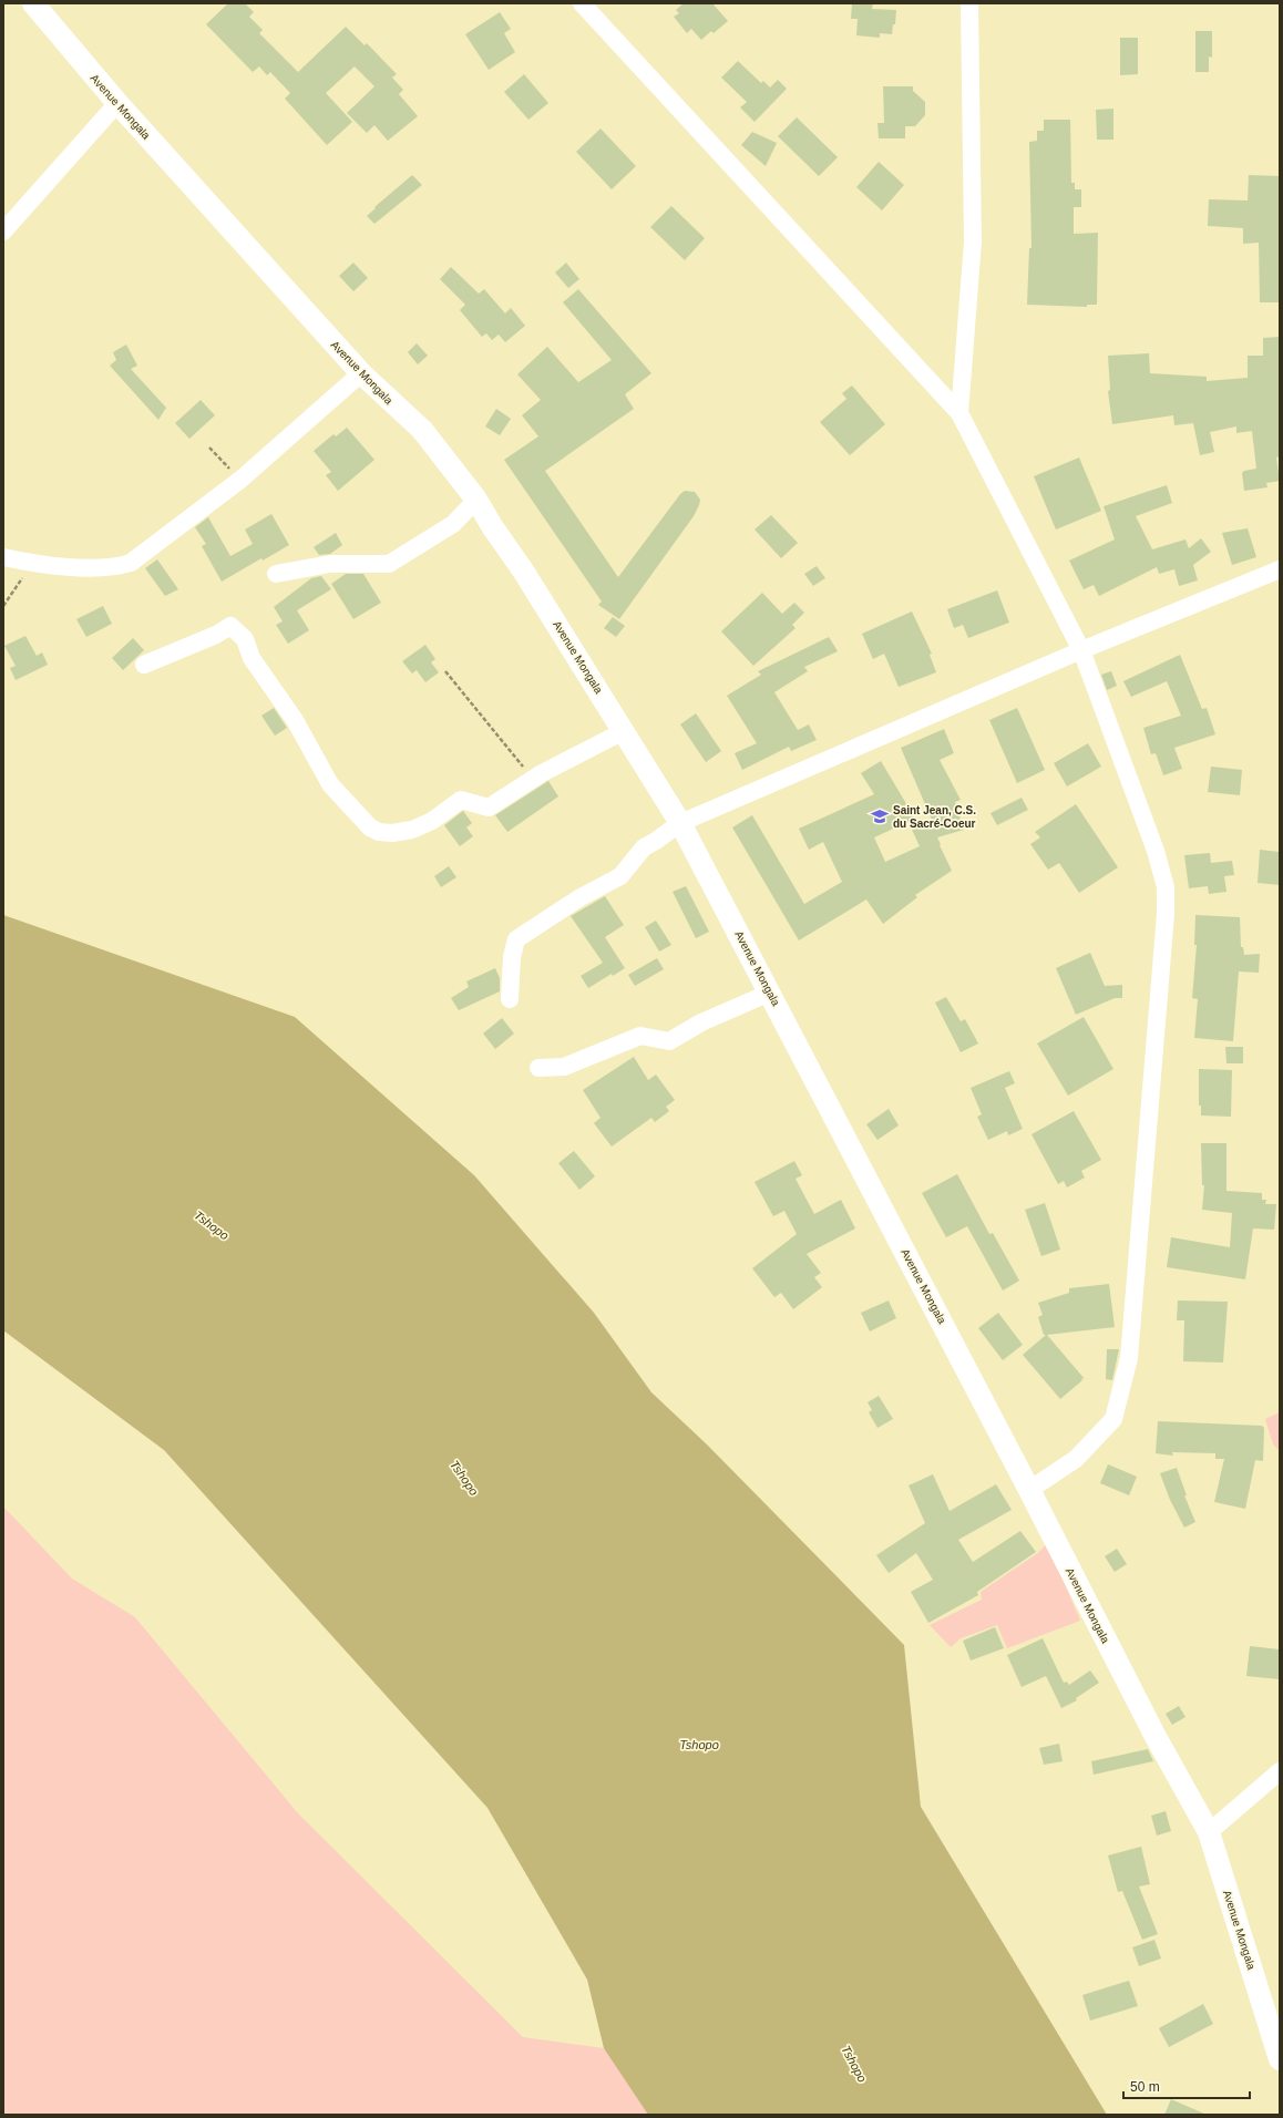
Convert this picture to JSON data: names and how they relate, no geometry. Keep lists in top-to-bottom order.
{
  "streets": {
    "street": ["Avenue Mongala"]
  },
  "water": ["Tshopo"],
  "places": {
    "school or university": ["Saint Jean, C.S. du Sacré-Coeur"]
  },
  "scale_bar": "50 m"
}
